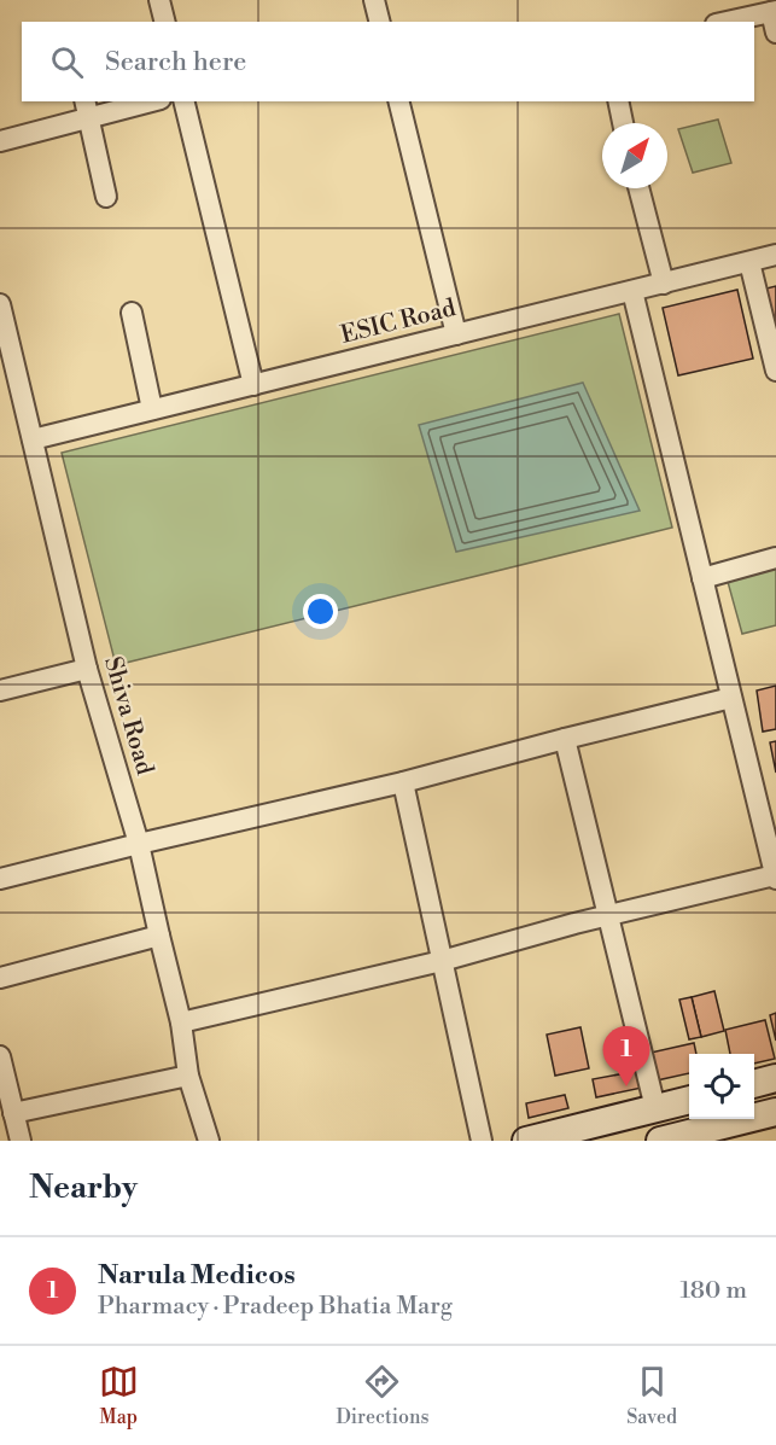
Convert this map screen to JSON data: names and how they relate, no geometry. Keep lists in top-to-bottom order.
{
  "streets": {
    "street": ["ESIC Road", "Shiva Road"]
  },
  "crossings": [
    ["ESIC Road", "Shiva Road"]
  ],
  "north": "top right",
  "page": {
    "search": "Search here",
    "pins": "1",
    "heading": "Nearby",
    "list": [
      {
        "mark": "1",
        "name": "Narula Medicos",
        "note": "Pharmacy · Pradeep Bhatia Marg",
        "value": "180 m"
      }
    ],
    "nav": ["Map", "Directions", "Saved"]
  }
}
